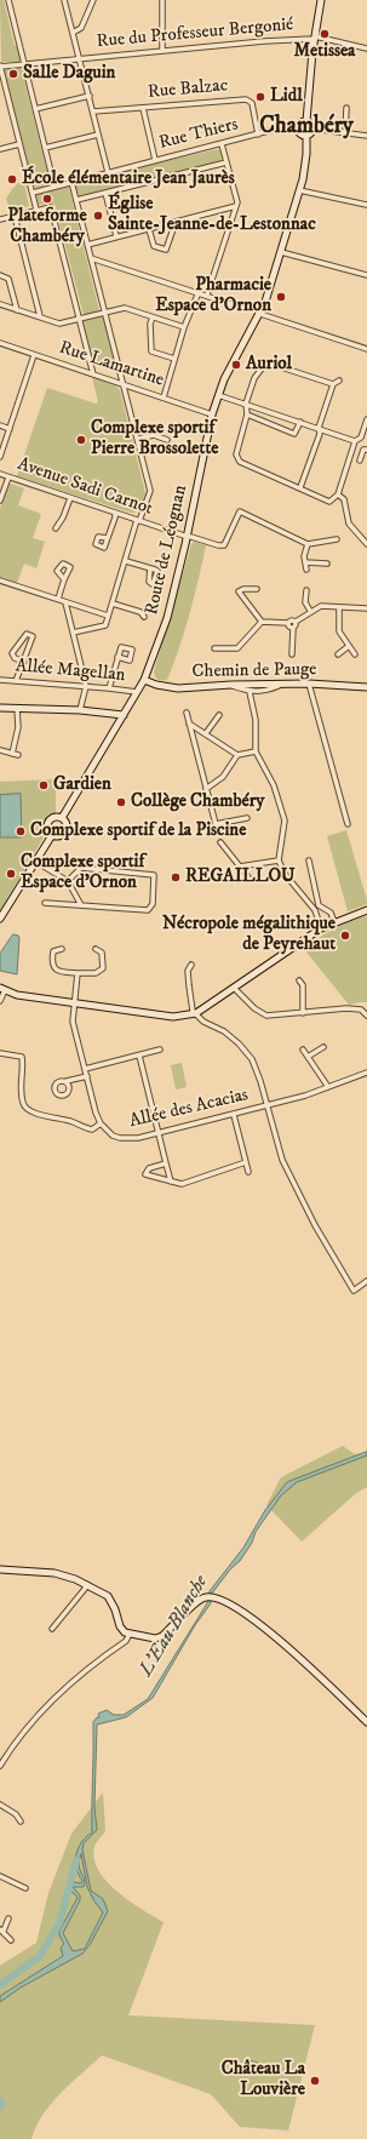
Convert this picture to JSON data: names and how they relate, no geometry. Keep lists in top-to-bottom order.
{
  "streets": {
    "street": [
      "Rue du Professeur Bergonié",
      "Rue Balzac",
      "Rue Thiers",
      "Rue Lamartine",
      "Avenue Sadi Carnot",
      "Route de Léognan",
      "Allée Magellan",
      "Chemin de Pauge",
      "Allée des Acacias"
    ]
  },
  "crossings": [
    ["Rue Balzac", "Rue Thiers"],
    ["Rue Thiers", "Route de Léognan"],
    ["Rue Lamartine", "Route de Léognan"],
    ["Avenue Sadi Carnot", "Route de Léognan"],
    ["Route de Léognan", "Allée Magellan"],
    ["Route de Léognan", "Chemin de Pauge"]
  ],
  "districts": ["Chambéry"],
  "water": ["L'Eau Blanche"],
  "places": [
    "Metissea",
    "Salle Daguin",
    "Lidl",
    "École élémentaire Jean Jaurès",
    "Plateforme Chambéry",
    "Église Sainte-Jeanne-de-Lestonnac",
    "Pharmacie Espace d'Ornon",
    "Auriol",
    "Complexe sportif Pierre Brossolette",
    "Gardien",
    "Collège Chambéry",
    "Complexe sportif de la Piscine",
    "Complexe sportif Espace d'Ornon",
    "REGAILLOU",
    "Nécropole mégalithique de Peyrehaut",
    "Château La Louvière"
  ]
}
